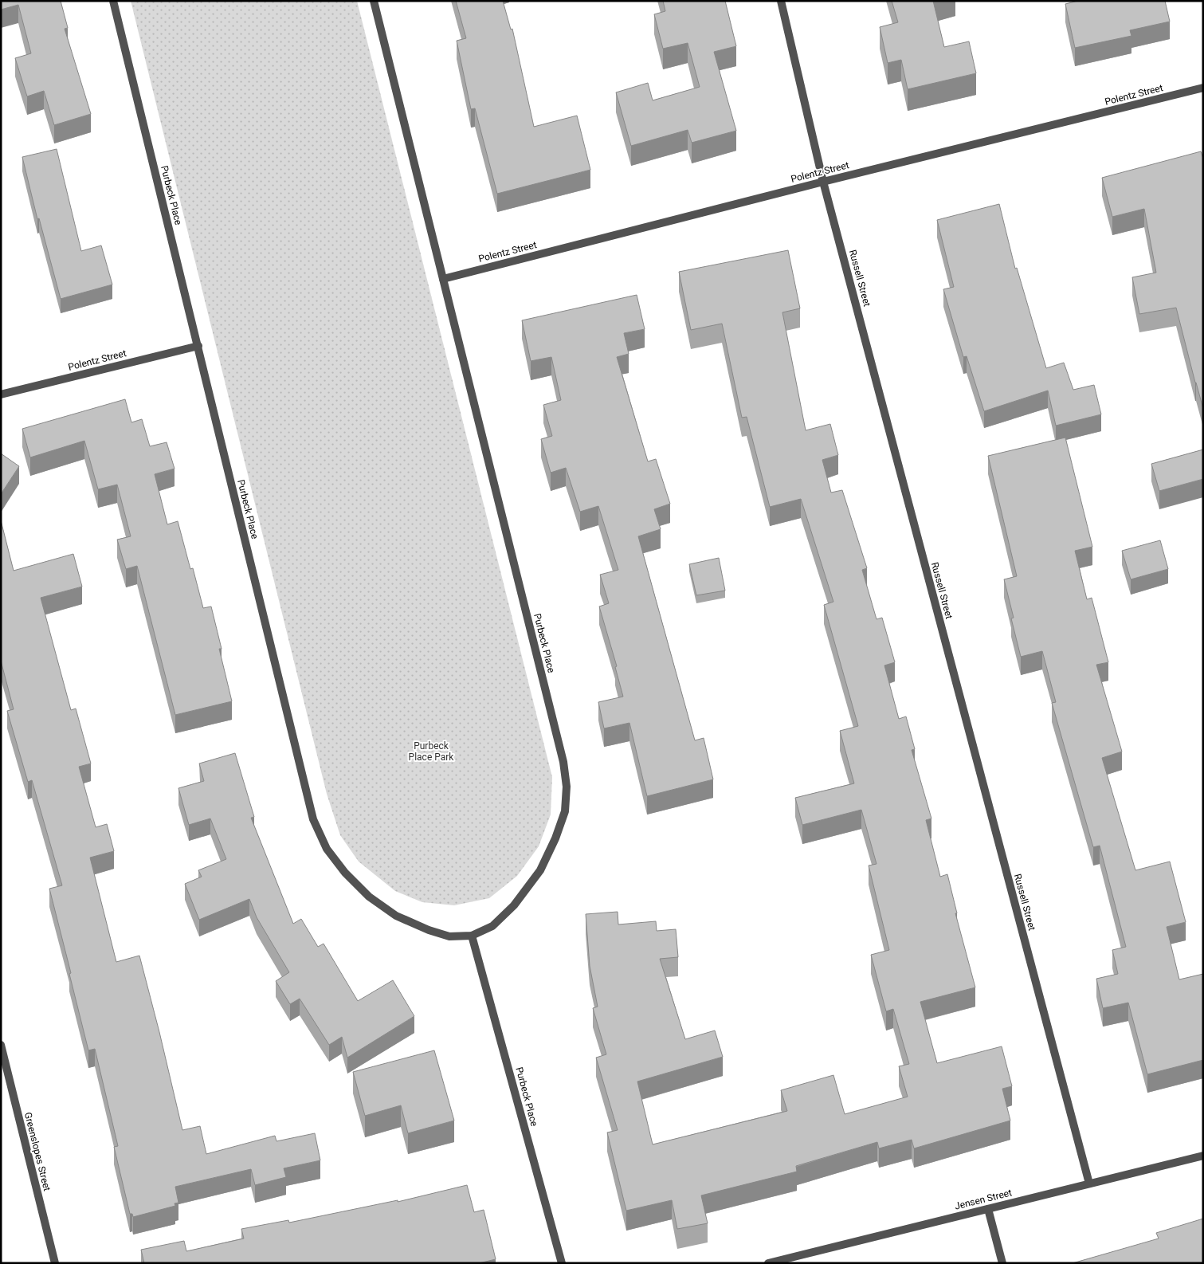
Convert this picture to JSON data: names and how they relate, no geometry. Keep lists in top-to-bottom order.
{
  "streets": {
    "street": [
      "Polentz Street",
      "Purbeck Place",
      "Russell Street",
      "Greenslopes Street",
      "Jensen Street"
    ]
  },
  "crossings": [
    ["Polentz Street", "Purbeck Place"],
    ["Polentz Street", "Russell Street"],
    ["Russell Street", "Jensen Street"]
  ],
  "parks": ["Purbeck Place Park"]
}
